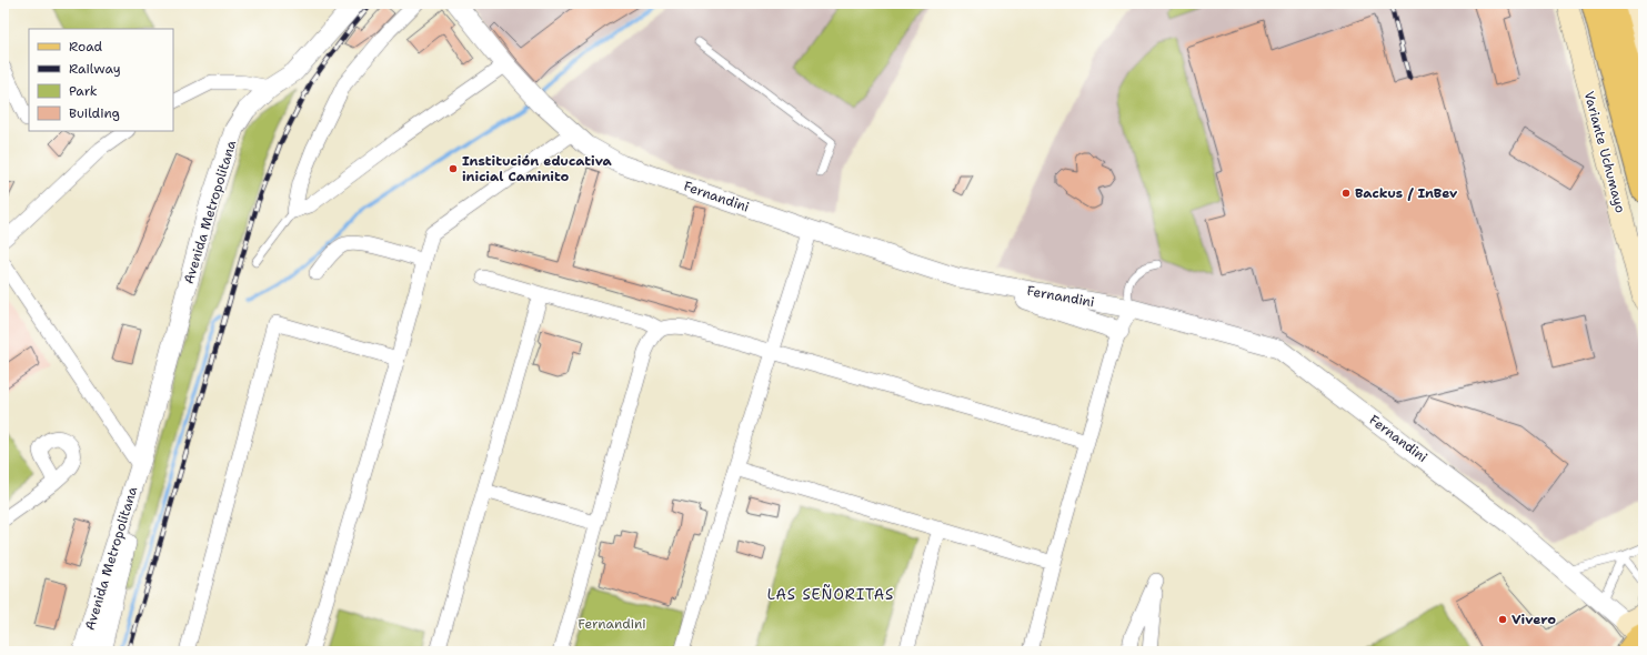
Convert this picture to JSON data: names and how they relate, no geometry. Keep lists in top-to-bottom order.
{
  "streets": {
    "highway": ["Variante Uchumayo"],
    "street": ["Fernandini", "Avenida Metropolitana"]
  },
  "districts": ["LAS SEÑORITAS"],
  "parks": ["Fernandini"],
  "places": ["Institución educativa inicial Caminito", "Backus / InBev", "Vivero"],
  "legend": [
    "Road",
    "Railway",
    "Park",
    "Building"
  ]
}
